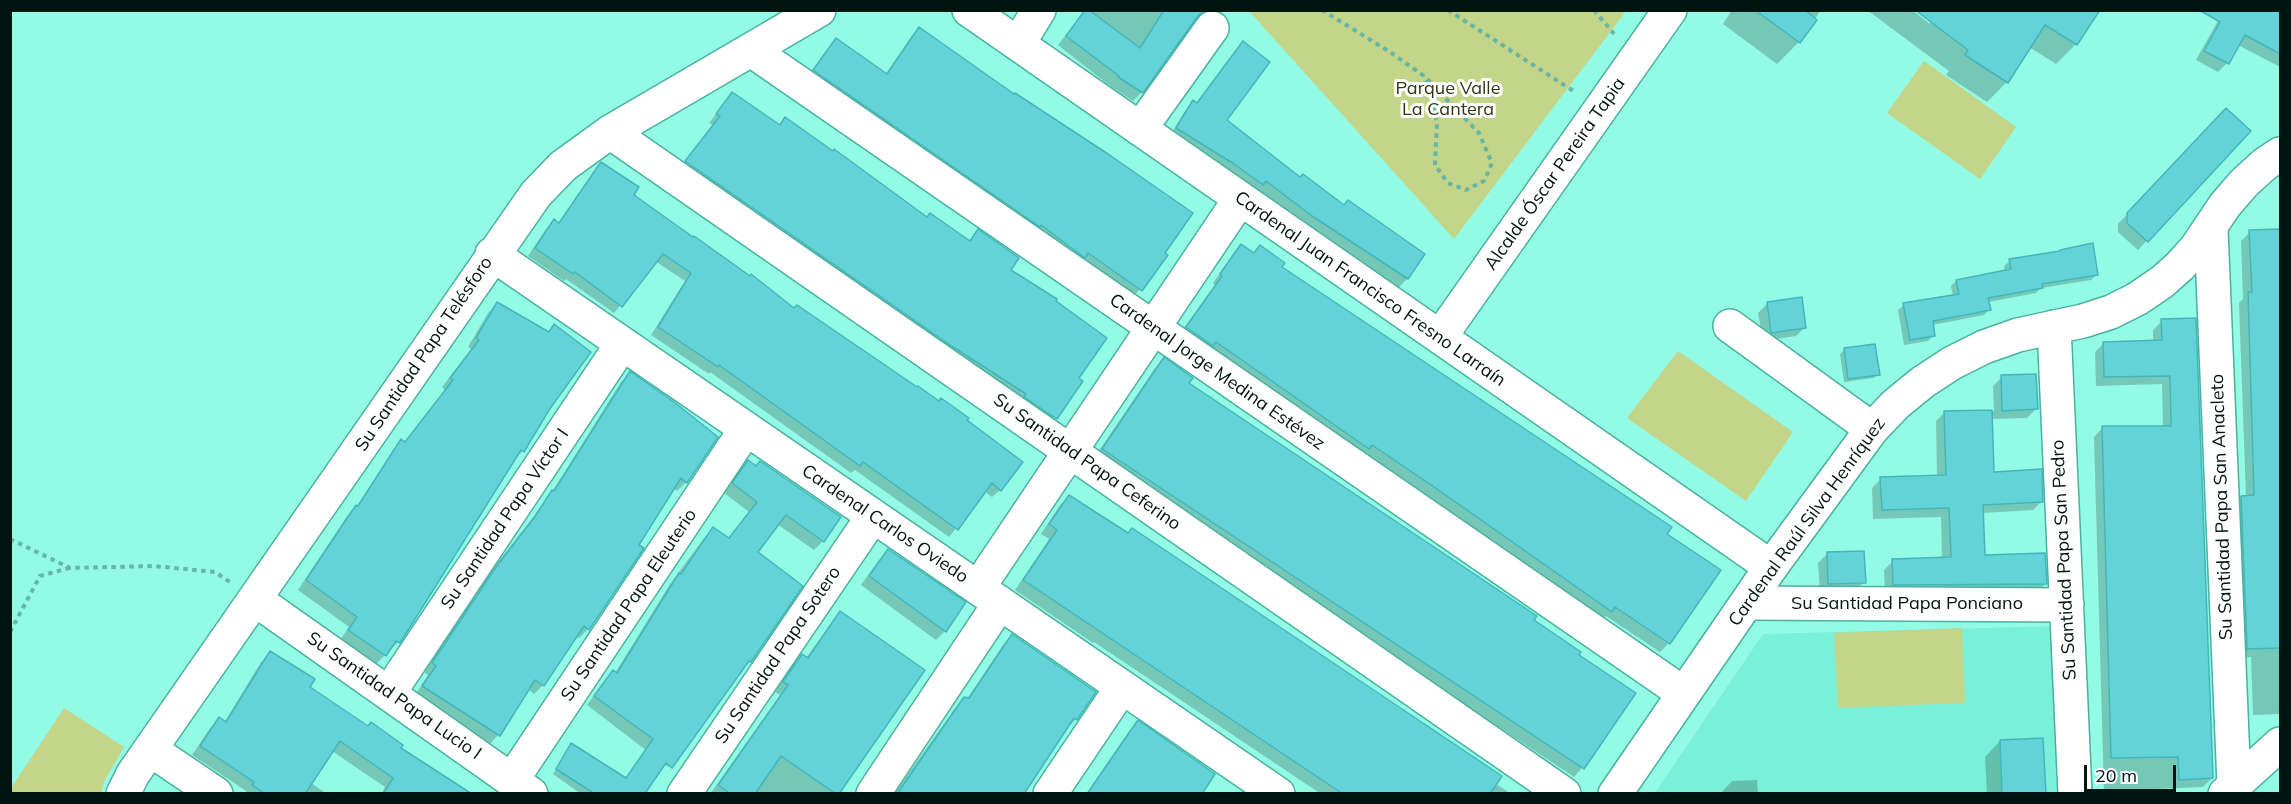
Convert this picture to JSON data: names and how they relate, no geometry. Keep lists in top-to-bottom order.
{
  "streets": {
    "street": [
      "Alcalde Óscar Pereira Tapia",
      "Cardenal Juan Francisco Fresno Larraín",
      "Su Santidad Papa Telésforo",
      "Cardenal Jorge Medina Estévez",
      "Su Santidad Papa Ceferino",
      "Su Santidad Papa San Anacleto",
      "Su Santidad Papa Víctor I",
      "Cardenal Raúl Silva Henríquez",
      "Cardenal Carlos Oviedo",
      "Su Santidad Papa San Pedro",
      "Su Santidad Papa Ponciano",
      "Su Santidad Papa Eleuterio",
      "Su Santidad Papa Sotero",
      "Su Santidad Papa Lucio I"
    ]
  },
  "crossings": [
    ["Alcalde Óscar Pereira Tapia", "Cardenal Juan Francisco Fresno Larraín"],
    ["Cardenal Juan Francisco Fresno Larraín", "Cardenal Raúl Silva Henríquez"],
    ["Su Santidad Papa Telésforo", "Cardenal Jorge Medina Estévez"],
    ["Su Santidad Papa Telésforo", "Su Santidad Papa Ceferino"],
    ["Su Santidad Papa Telésforo", "Cardenal Carlos Oviedo"],
    ["Su Santidad Papa Telésforo", "Su Santidad Papa Lucio I"],
    ["Cardenal Jorge Medina Estévez", "Cardenal Raúl Silva Henríquez"],
    ["Su Santidad Papa San Anacleto", "Cardenal Raúl Silva Henríquez"],
    ["Su Santidad Papa Víctor I", "Cardenal Carlos Oviedo"],
    ["Su Santidad Papa Víctor I", "Su Santidad Papa Lucio I"],
    ["Cardenal Raúl Silva Henríquez", "Su Santidad Papa San Pedro"],
    ["Cardenal Raúl Silva Henríquez", "Su Santidad Papa Ponciano"],
    ["Cardenal Carlos Oviedo", "Su Santidad Papa Eleuterio"],
    ["Cardenal Carlos Oviedo", "Su Santidad Papa Sotero"],
    ["Su Santidad Papa San Pedro", "Su Santidad Papa Ponciano"],
    ["Su Santidad Papa Eleuterio", "Su Santidad Papa Lucio I"]
  ],
  "parks": ["Parque Valle La Cantera"],
  "scale_bar": "20 m"
}
